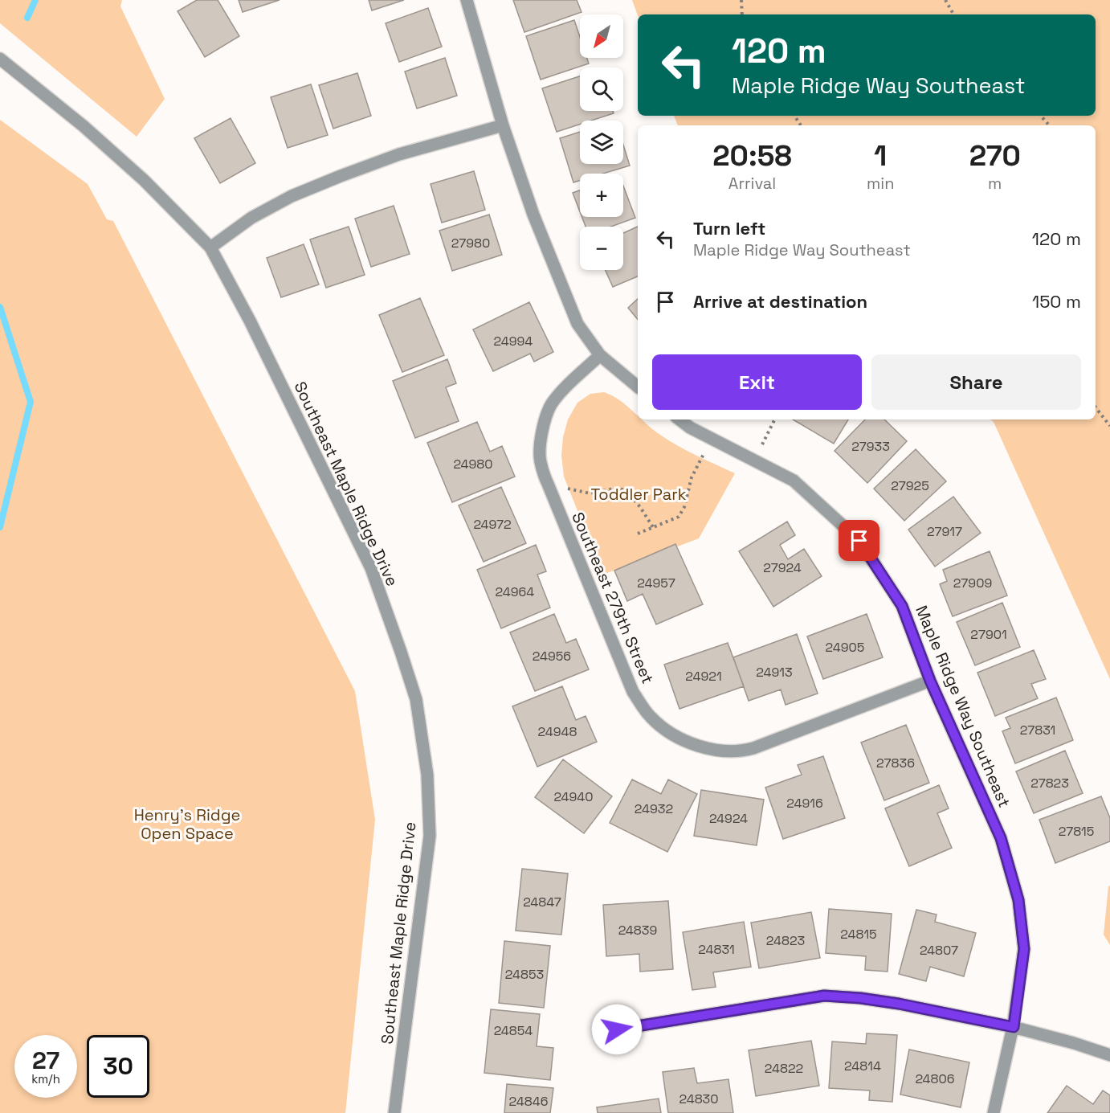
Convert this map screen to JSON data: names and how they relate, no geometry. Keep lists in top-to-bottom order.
{
  "streets": {
    "street": ["Southeast Maple Ridge Drive", "Southeast 279th Street", "Maple Ridge Way Southeast"]
  },
  "crossings": [
    ["Southeast 279th Street", "Maple Ridge Way Southeast"]
  ],
  "parks": ["Toddler Park", "Henry's Ridge Open Space"],
  "house_numbers": [
    "27980",
    "24994",
    "27933",
    "24980",
    "27925",
    "24972",
    "27917",
    "27924",
    "24957",
    "27909",
    "24964",
    "27901",
    "24905",
    "24956",
    "24913",
    "24921",
    "27831",
    "24948",
    "27836",
    "27823",
    "24940",
    "24916",
    "24932",
    "24924",
    "27815",
    "24847",
    "24839",
    "24815",
    "24823",
    "24831",
    "24807",
    "24853",
    "24854",
    "24814",
    "24822",
    "24806",
    "24830",
    "24846"
  ],
  "north": "bottom left",
  "page": {
    "map_buttons": ["+", "−"],
    "turn": ["120 m", "Maple Ridge Way Southeast"],
    "eta": [
      "20:58",
      "Arrival",
      "1",
      "min",
      "270",
      "m"
    ],
    "list": [
      {
        "name": "Turn left",
        "note": "Maple Ridge Way Southeast",
        "value": "120 m"
      },
      {
        "name": "Arrive at destination",
        "value": "150 m"
      }
    ],
    "buttons": ["Exit", "Share"],
    "speed": "27 km/h",
    "limit": "30"
  }
}
